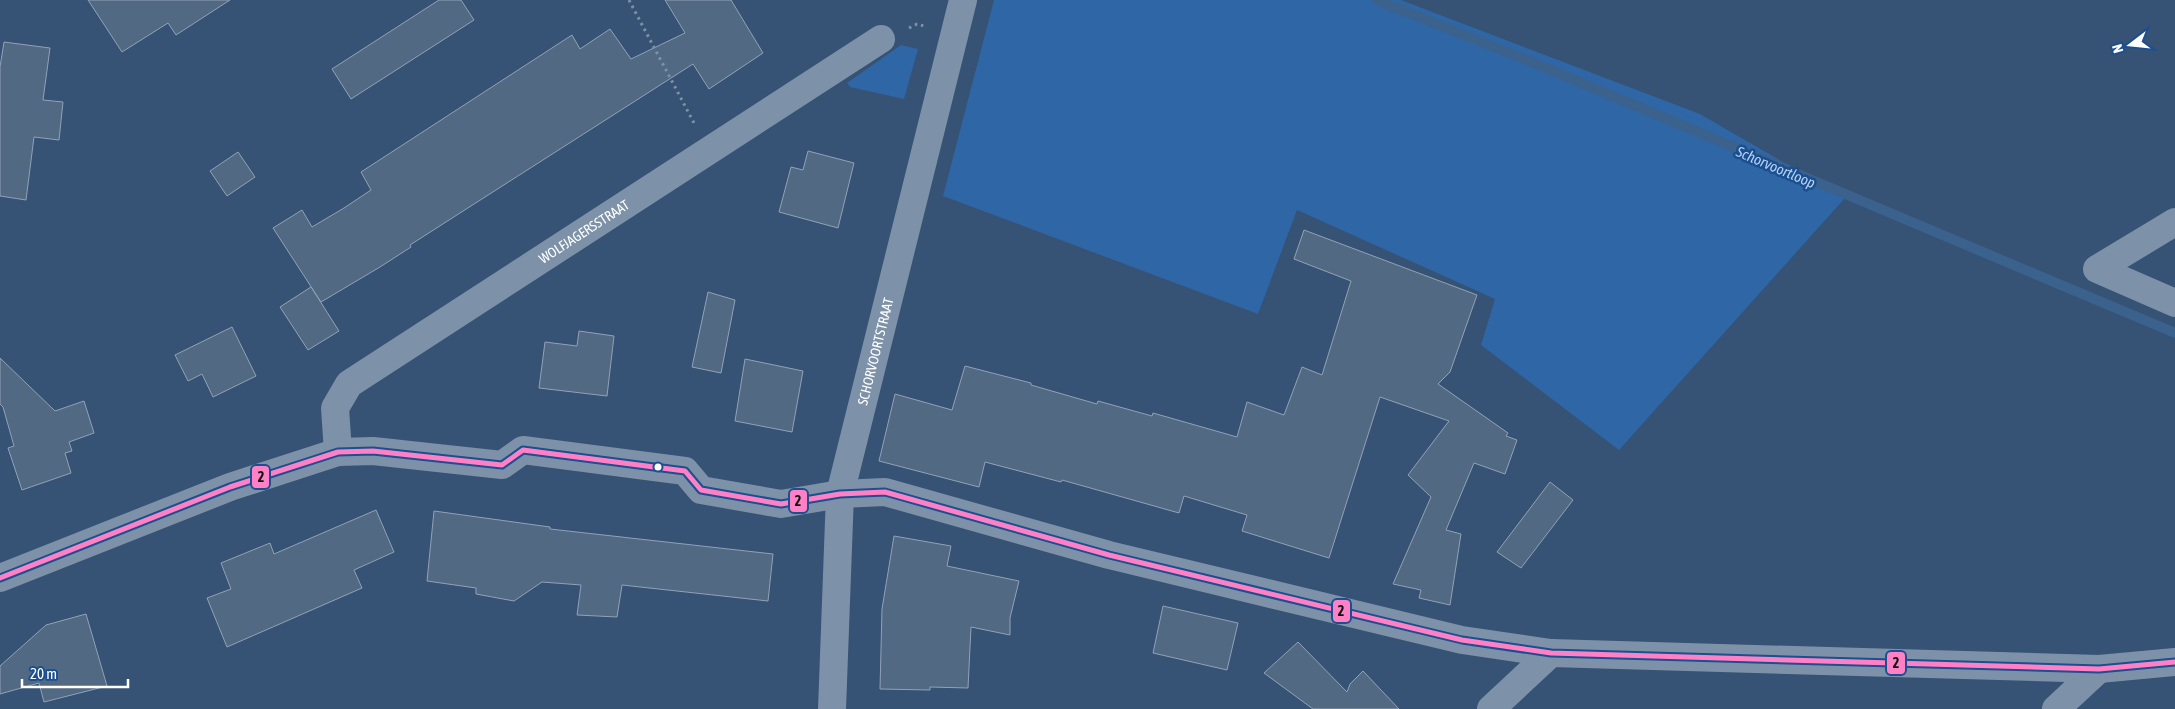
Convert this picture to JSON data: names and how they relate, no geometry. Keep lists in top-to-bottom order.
{
  "streets": {
    "street": ["WOLFJAGERSSTRAAT", "SCHORVOORTSTRAAT"]
  },
  "water": ["Schorvoortloop"],
  "lines": ["transit line 2"],
  "scale_bar": "20 m",
  "north": "left"
}
